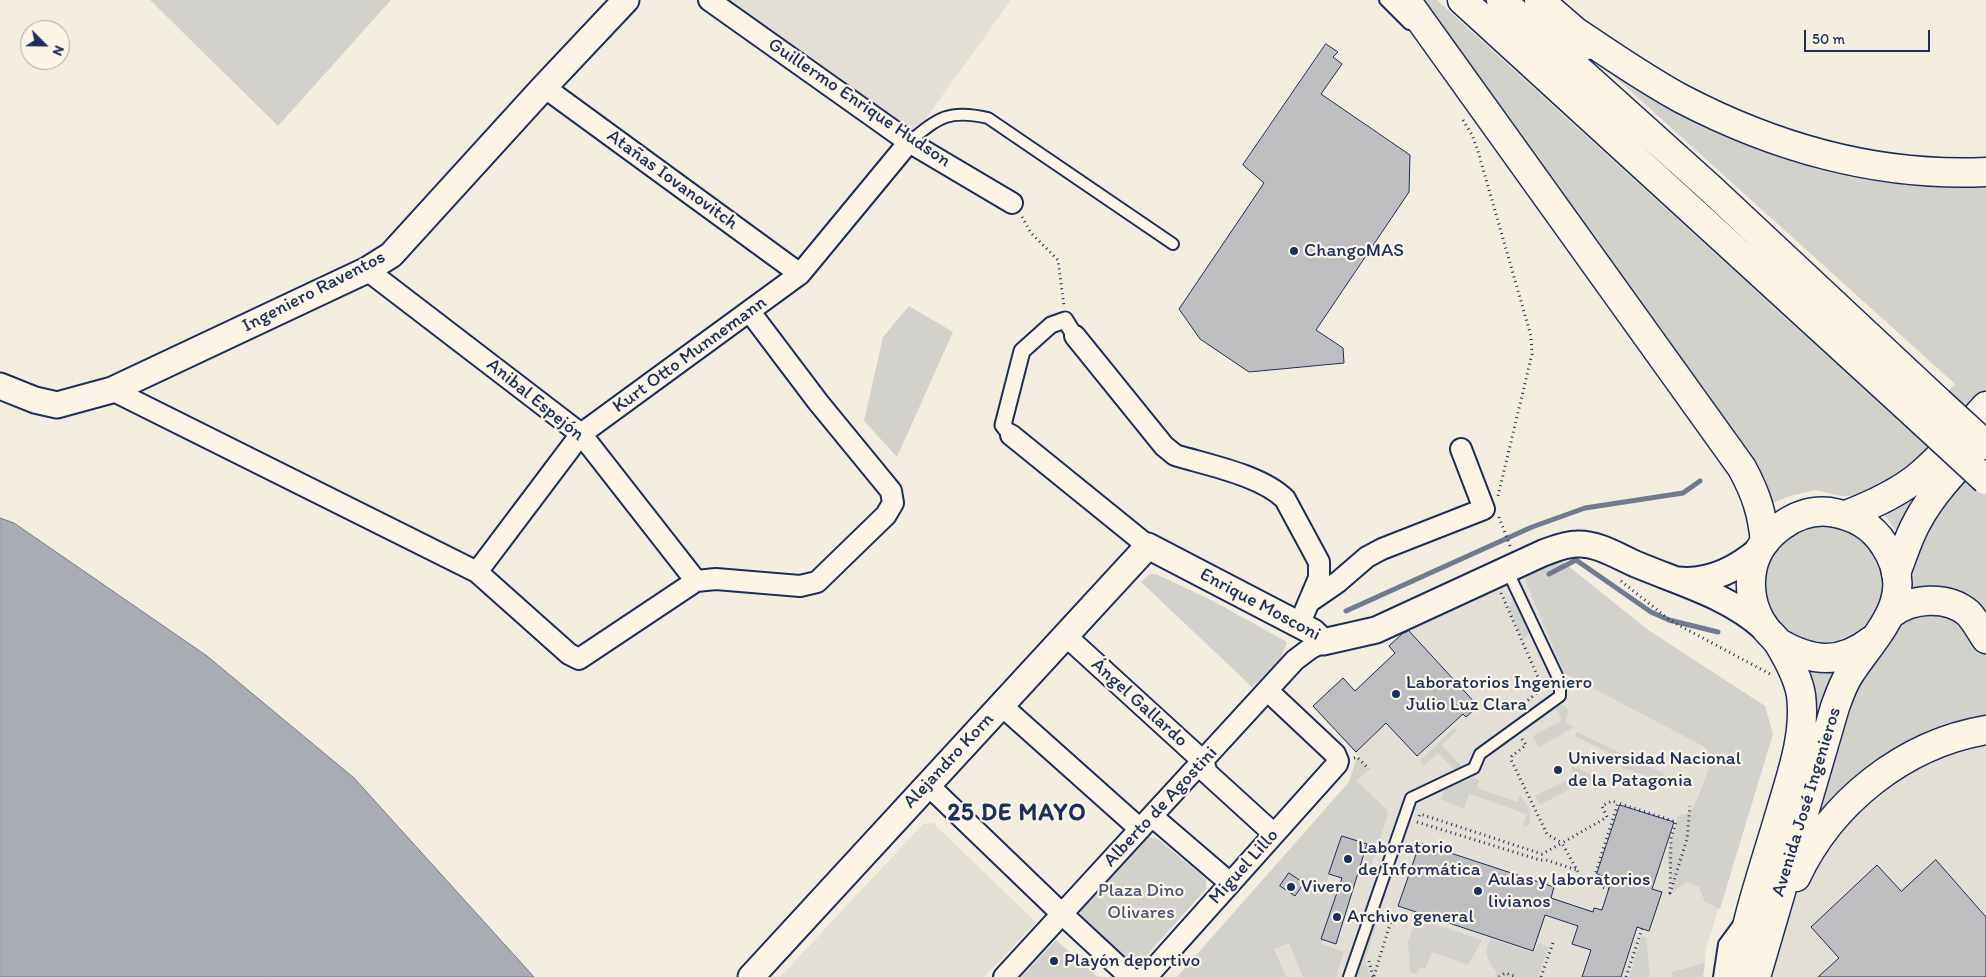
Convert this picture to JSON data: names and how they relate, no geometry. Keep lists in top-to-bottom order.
{
  "streets": {
    "main road": ["Avenida José Ingenieros"],
    "street": [
      "Guillermo Enrique Hudson",
      "Atañas Iovanovitch",
      "Ingeniero Raventos",
      "Kurt Otto Munnemann",
      "Anibal Espejón",
      "Enrique Mosconi",
      "Ángel Gallardo",
      "Alejandro Korn",
      "Alberto de Agostini",
      "Miguel Lillo"
    ]
  },
  "crossings": [
    ["Guillermo Enrique Hudson", "Kurt Otto Munnemann"],
    ["Atañas Iovanovitch", "Ingeniero Raventos"],
    ["Atañas Iovanovitch", "Kurt Otto Munnemann"],
    ["Ingeniero Raventos", "Anibal Espejón"],
    ["Kurt Otto Munnemann", "Anibal Espejón"],
    ["Enrique Mosconi", "Alejandro Korn"],
    ["Enrique Mosconi", "Avenida José Ingenieros"],
    ["Enrique Mosconi", "Alberto de Agostini"],
    ["Ángel Gallardo", "Alejandro Korn"],
    ["Ángel Gallardo", "Alberto de Agostini"],
    ["Ángel Gallardo", "Miguel Lillo"],
    ["Alberto de Agostini", "Miguel Lillo"]
  ],
  "districts": ["25 DE MAYO"],
  "parks": ["Plaza Dino Olivares"],
  "places": [
    "ChangoMAS",
    "Laboratorios Ingeniero Julio Luz Clara",
    "Universidad Nacional de la Patagonia",
    "Laboratorio de Informática",
    "Vivero",
    "Aulas y laboratorios livianos",
    "Archivo general",
    "Playón deportivo"
  ],
  "scale_bar": "50 m",
  "north": "bottom right"
}
